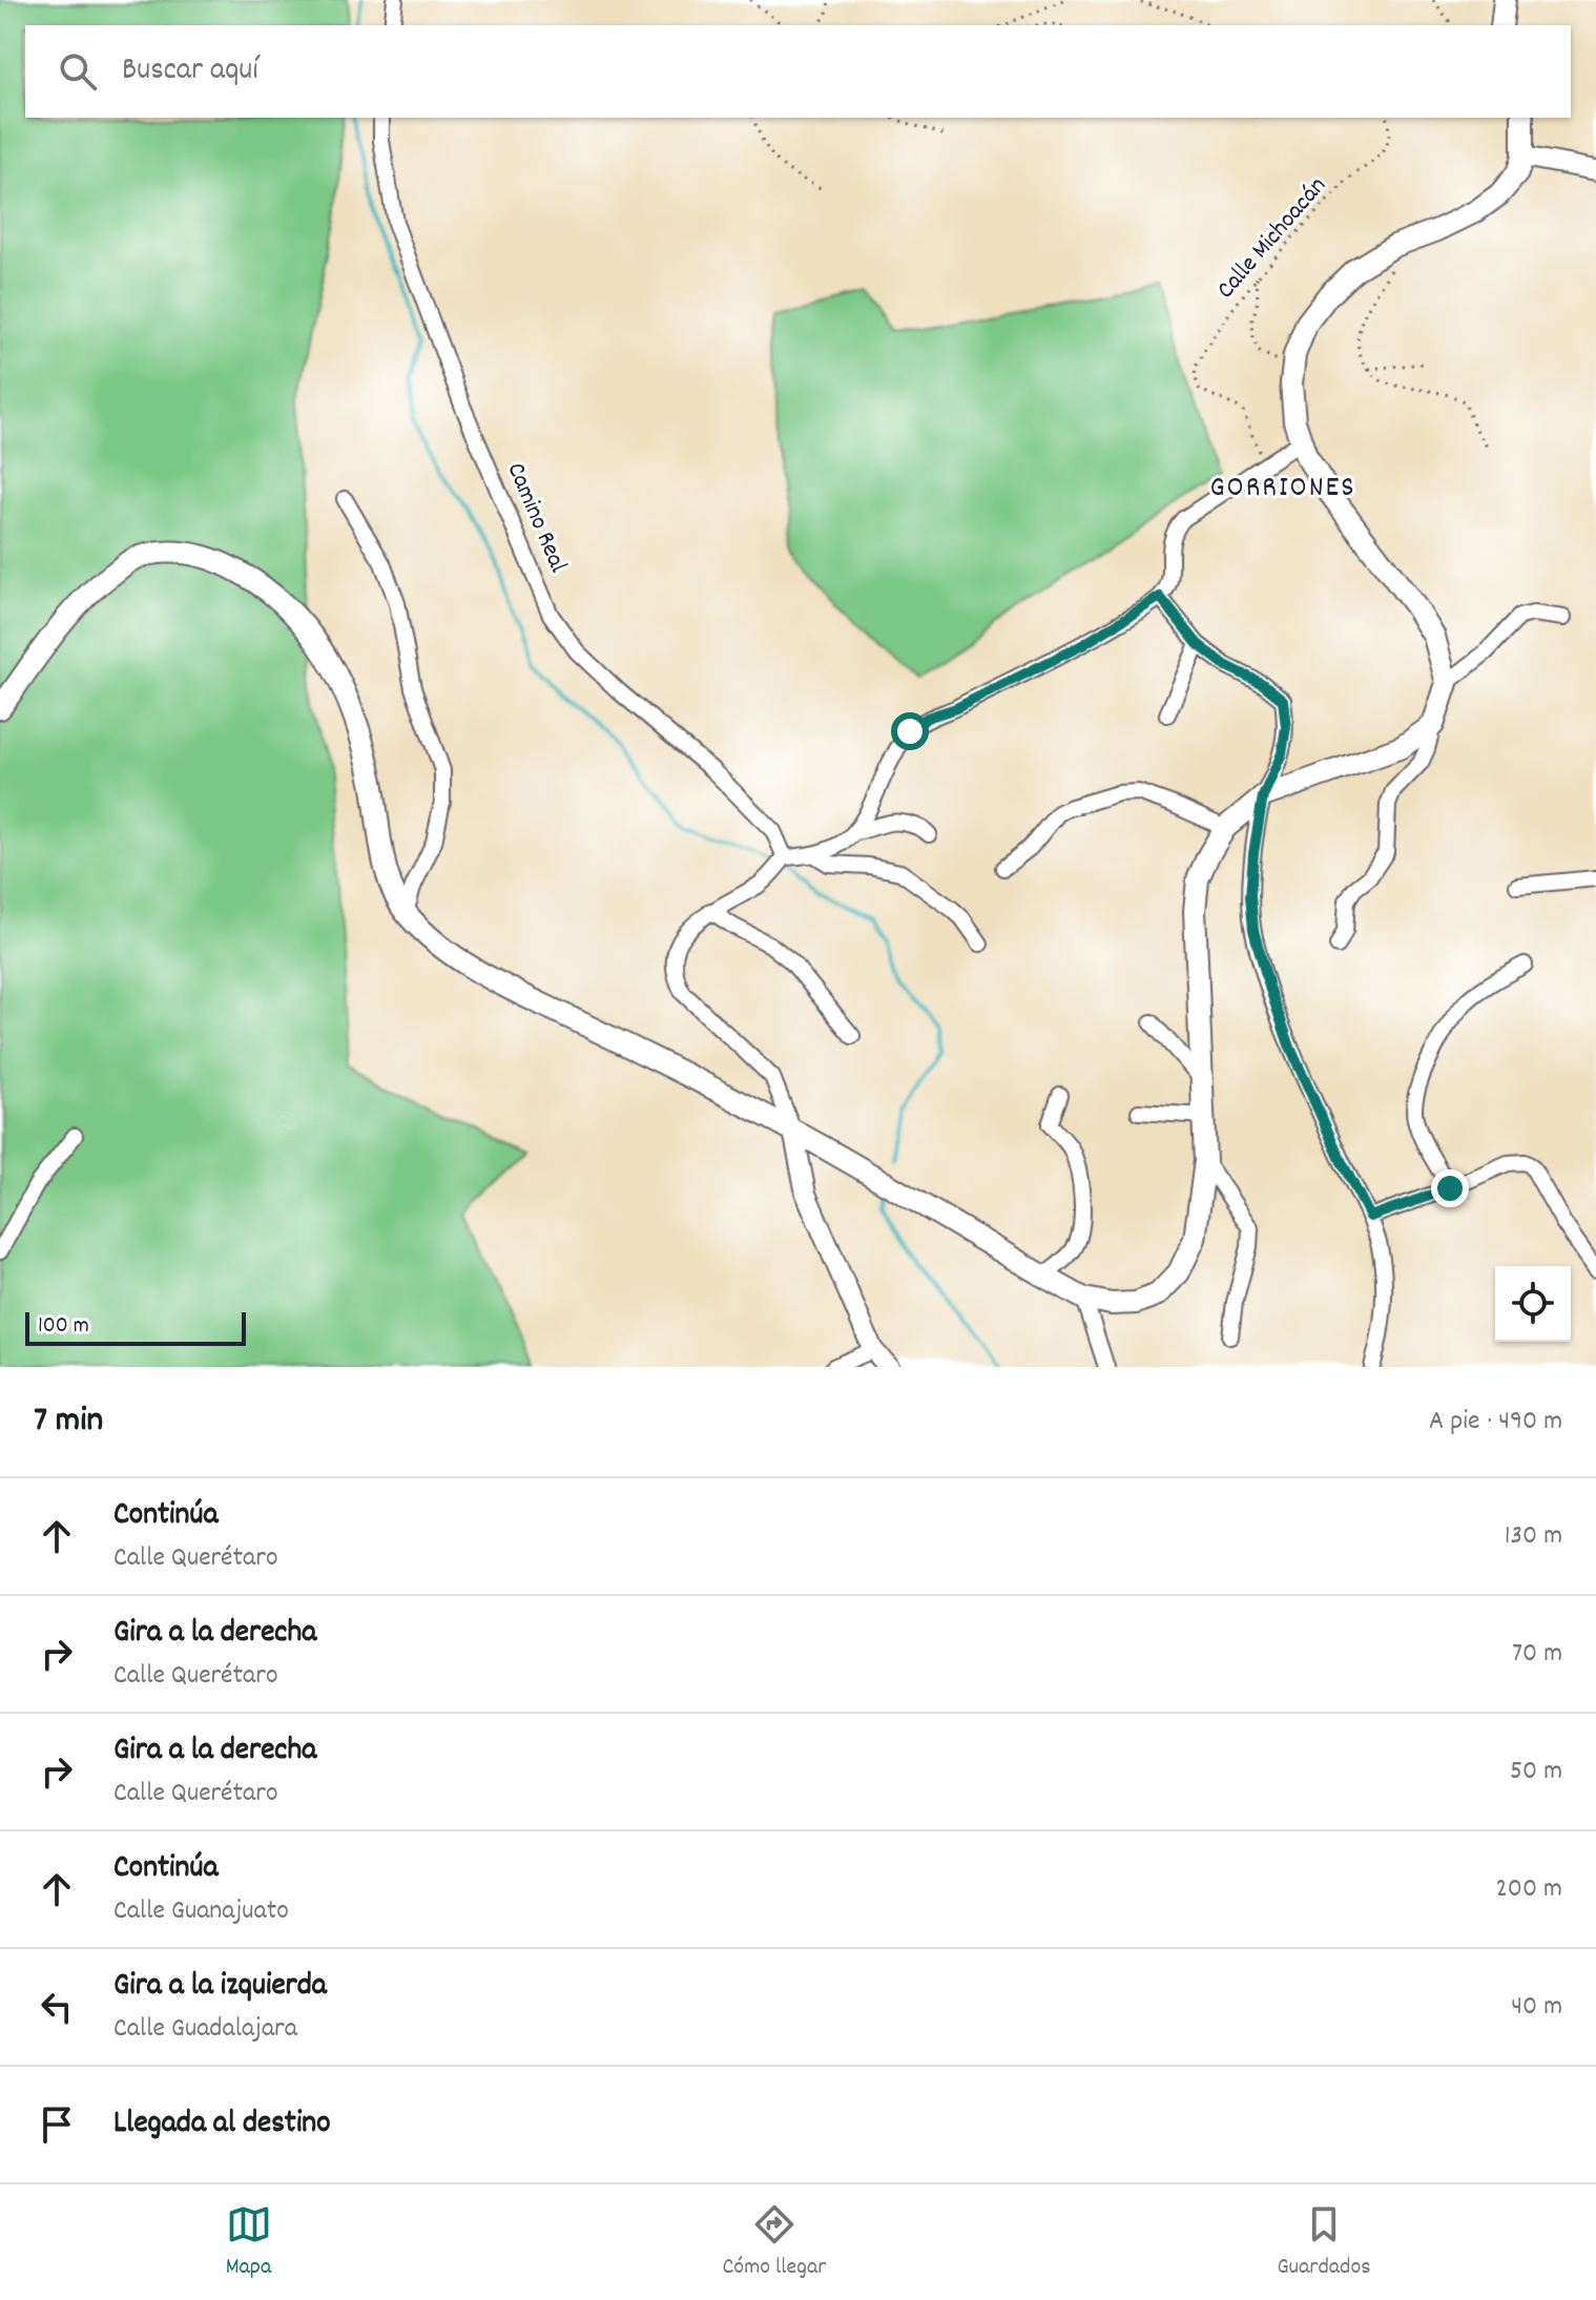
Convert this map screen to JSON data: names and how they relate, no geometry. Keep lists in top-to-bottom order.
{
  "streets": {
    "street": ["Camino Real"],
    "path": ["Calle Michoacán"]
  },
  "districts": ["GORRIONES"],
  "scale_bar": "100 m",
  "page": {
    "search": "Buscar aquí",
    "scale": "100 m",
    "heading": ["7 min", "A pie · 490 m"],
    "list": [
      ["Continúa", "Calle Querétaro", "130 m"],
      ["Gira a la derecha", "Calle Querétaro", "70 m"],
      ["Gira a la derecha", "Calle Querétaro", "50 m"],
      ["Continúa", "Calle Guanajuato", "200 m"],
      ["Gira a la izquierda", "Calle Guadalajara", "40 m"],
      "Llegada al destino"
    ],
    "nav": ["Mapa", "Cómo llegar", "Guardados"]
  }
}
